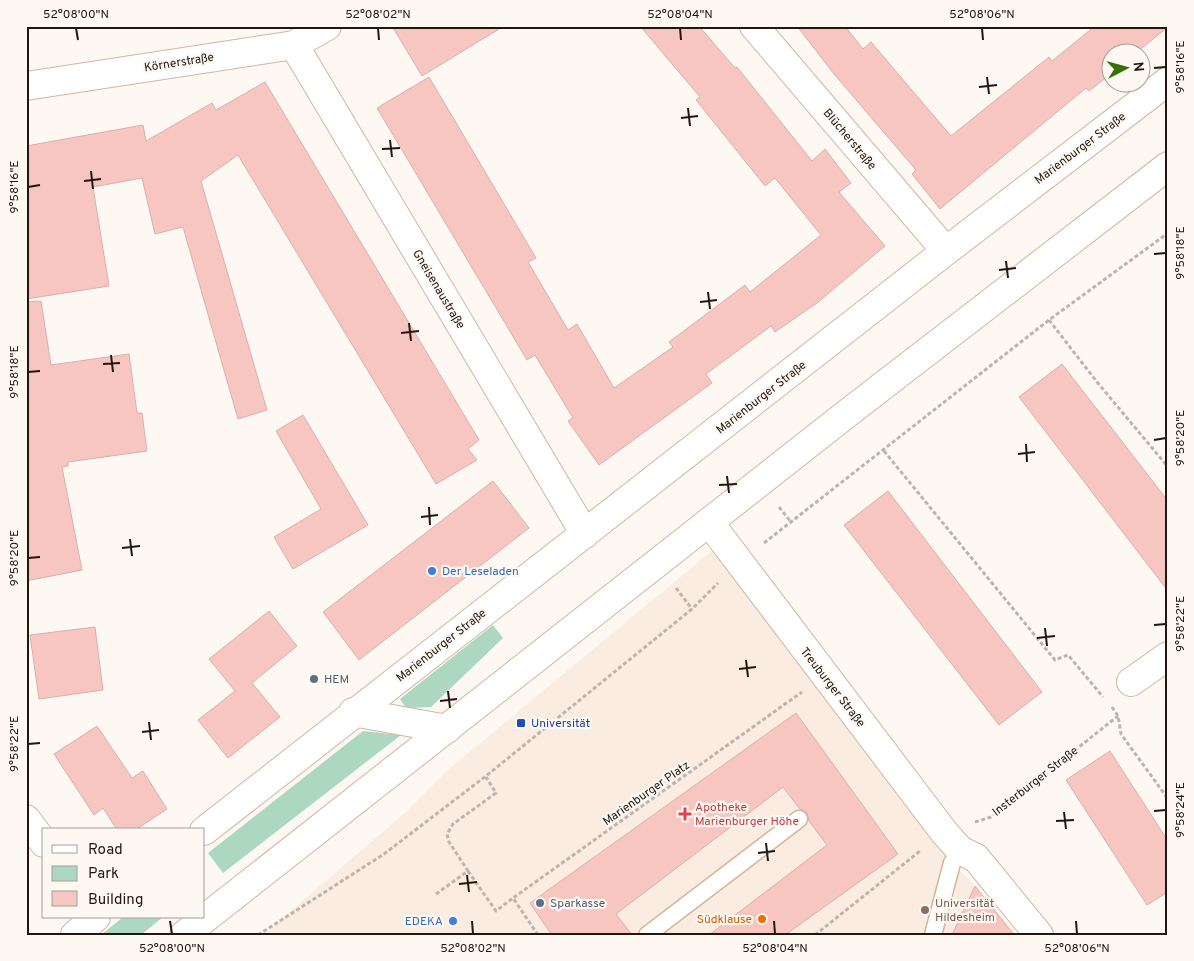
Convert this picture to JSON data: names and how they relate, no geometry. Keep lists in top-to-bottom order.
{
  "streets": {
    "street": [
      "Körnerstraße",
      "Blücherstraße",
      "Marienburger Straße",
      "Gneisenaustraße",
      "Treuburger Straße"
    ],
    "path": ["Insterburger Straße", "Marienburger Platz"]
  },
  "crossings": [
    ["Körnerstraße", "Gneisenaustraße"],
    ["Blücherstraße", "Marienburger Straße"],
    ["Marienburger Straße", "Gneisenaustraße"],
    ["Treuburger Straße", "Insterburger Straße"],
    ["Treuburger Straße", "Marienburger Platz"]
  ],
  "places": {
    "other": [
      "Der Leseladen",
      "HEM",
      "Sparkasse",
      "Universität Hildesheim",
      "Südklause",
      "EDEKA"
    ],
    "transit": ["Universität"],
    "health": ["Apotheke Marienburger Höhe"]
  },
  "legend": ["Road", "Park", "Building"],
  "north": "right",
  "coordinates": [
    "52°08'00\"N",
    "52°08'02\"N",
    "52°08'04\"N",
    "52°08'06\"N",
    "9°58'16\"E",
    "9°58'18\"E",
    "9°58'20\"E",
    "9°58'22\"E",
    "9°58'24\"E"
  ]
}
